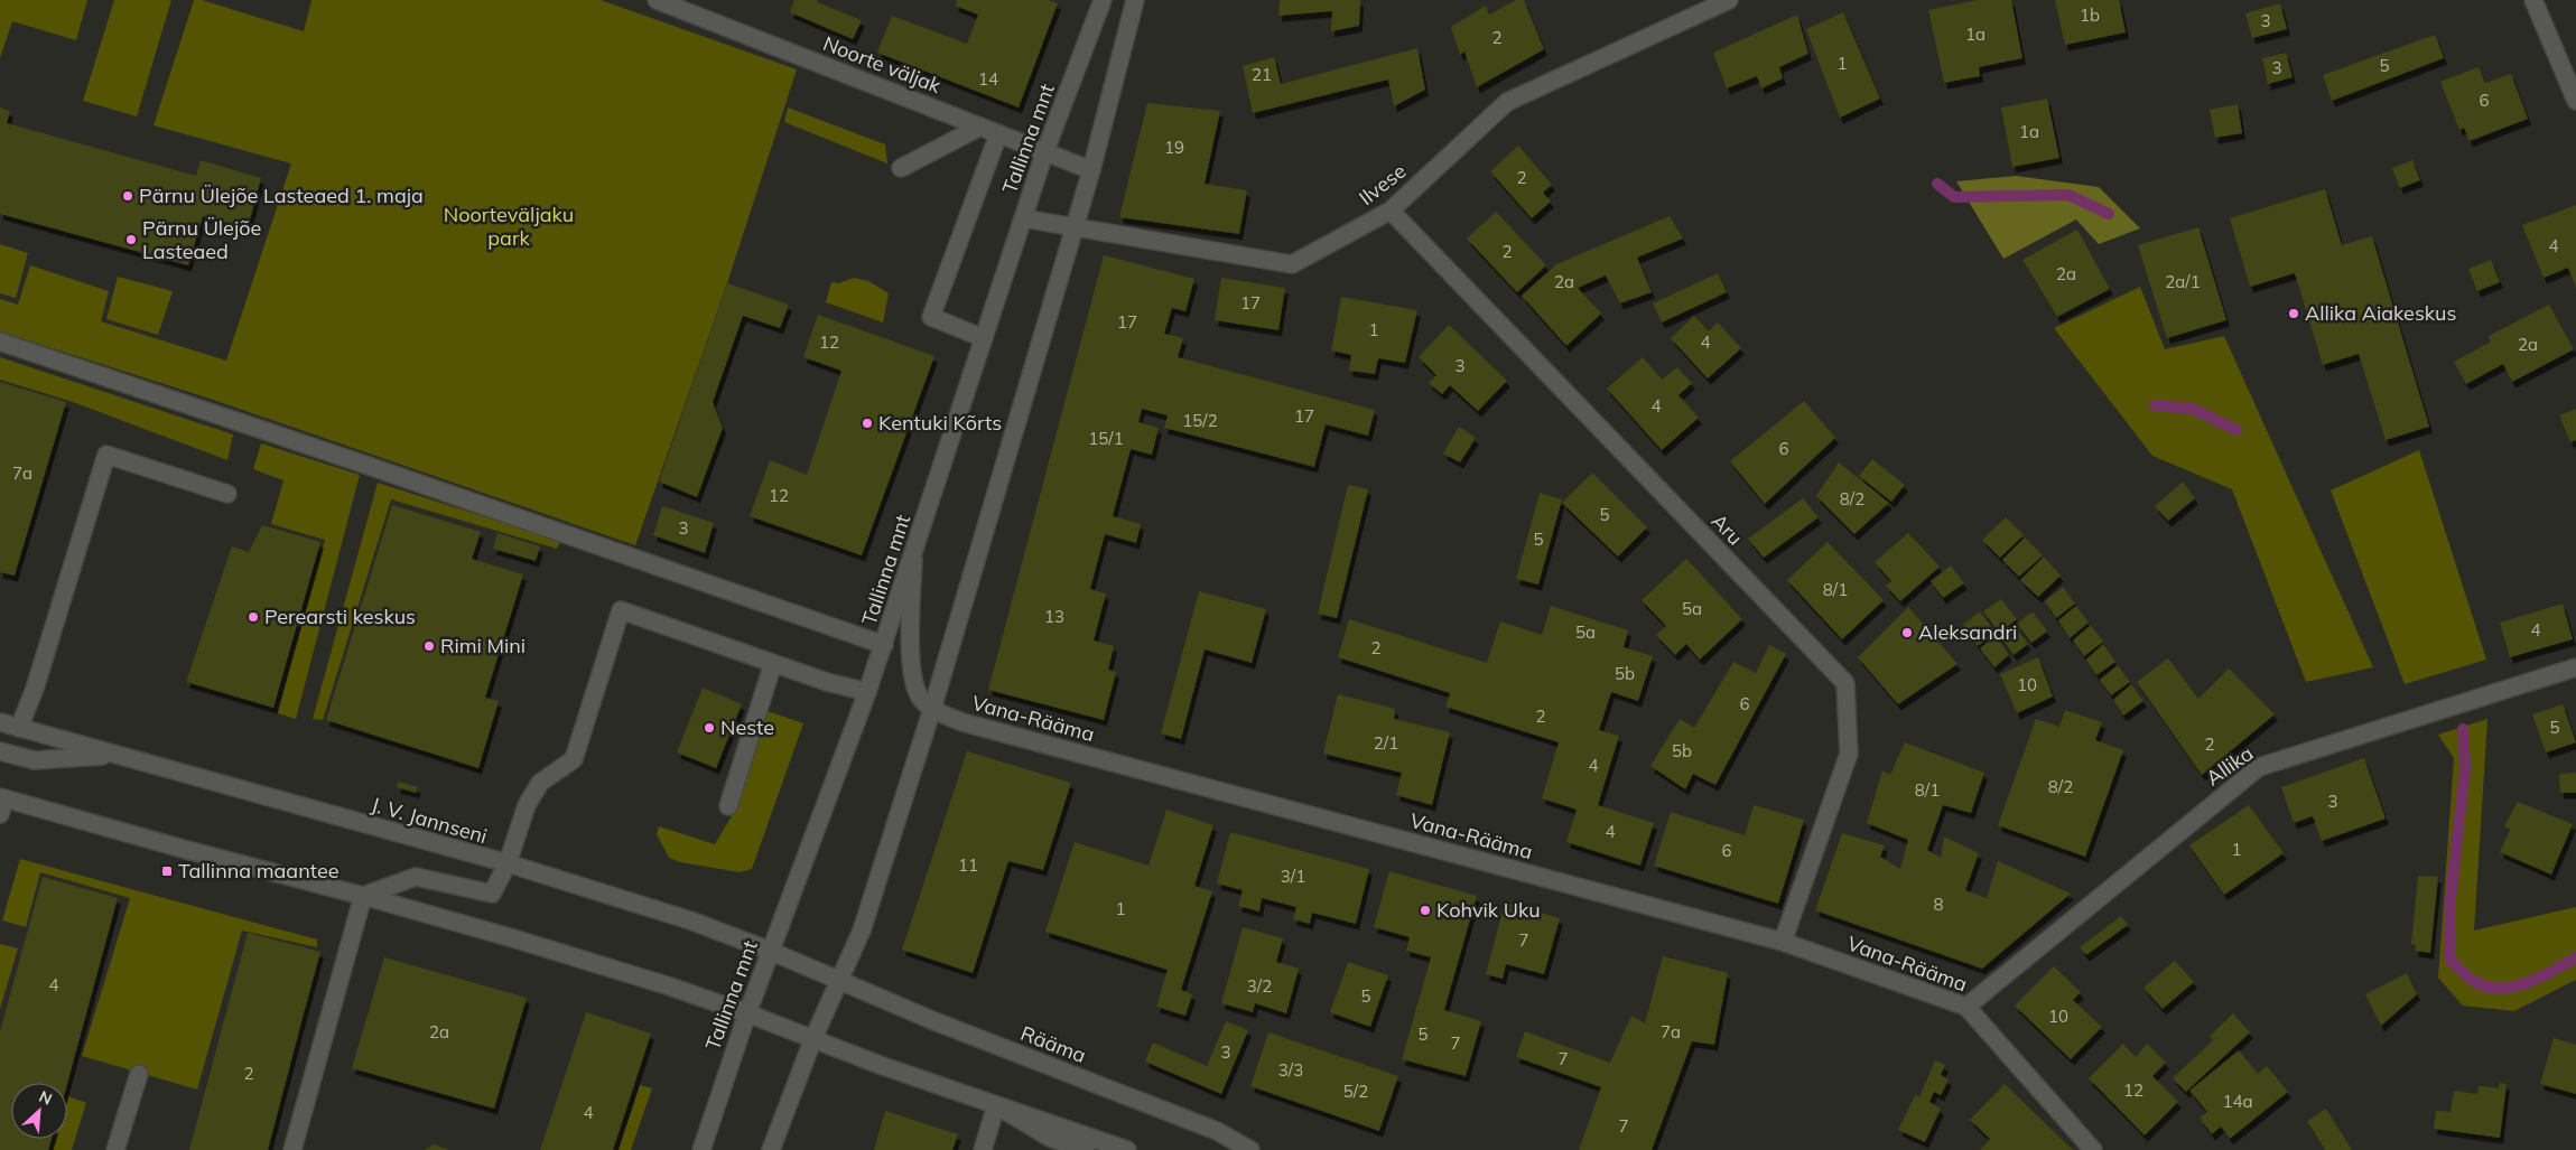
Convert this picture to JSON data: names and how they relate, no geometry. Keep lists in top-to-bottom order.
{
  "streets": {
    "street": [
      "Noorte väljak",
      "Tallinna mnt",
      "Ilvese",
      "Aru",
      "Vana-Rääma",
      "Allika",
      "J. V. Jannseni",
      "Rääma"
    ]
  },
  "crossings": [
    ["Noorte väljak", "Tallinna mnt"],
    ["Tallinna mnt", "Ilvese"],
    ["Tallinna mnt", "Vana-Rääma"],
    ["Tallinna mnt", "J. V. Jannseni"],
    ["Ilvese", "Aru"],
    ["Aru", "Vana-Rääma"],
    ["Vana-Rääma", "Allika"],
    ["J. V. Jannseni", "Rääma"]
  ],
  "parks": ["Noorteväljaku park"],
  "places": {
    "other": [
      "Pärnu Ülejõe Lasteaed 1. maja",
      "Pärnu Ülejõe Lasteaed",
      "Allika Aiakeskus",
      "Kentuki Kõrts",
      "Perearsti keskus",
      "Aleksandri",
      "Rimi Mini",
      "Neste",
      "Kohvik Uku"
    ],
    "transit": ["Tallinna maantee"]
  },
  "house_numbers": [
    "1b",
    "3",
    "1a",
    "2",
    "1",
    "5",
    "3",
    "21",
    "14",
    "6",
    "1a",
    "19",
    "2",
    "4",
    "2",
    "2a",
    "2a",
    "2a/1",
    "17",
    "17",
    "1",
    "12",
    "4",
    "2a",
    "3",
    "4",
    "17",
    "15/2",
    "15/1",
    "6",
    "7a",
    "12",
    "8/2",
    "5",
    "3",
    "5",
    "8/1",
    "5a",
    "13",
    "4",
    "5a",
    "2",
    "5b",
    "10",
    "6",
    "2",
    "5",
    "2/1",
    "2",
    "5b",
    "4",
    "8/2",
    "8/1",
    "3",
    "4",
    "1",
    "6",
    "11",
    "3/1",
    "8",
    "1",
    "7",
    "4",
    "3/2",
    "5",
    "10",
    "2a",
    "7a",
    "5",
    "7",
    "3",
    "7",
    "3/3",
    "2",
    "12",
    "5/2",
    "14a",
    "4",
    "7"
  ],
  "north": "top right"
}
